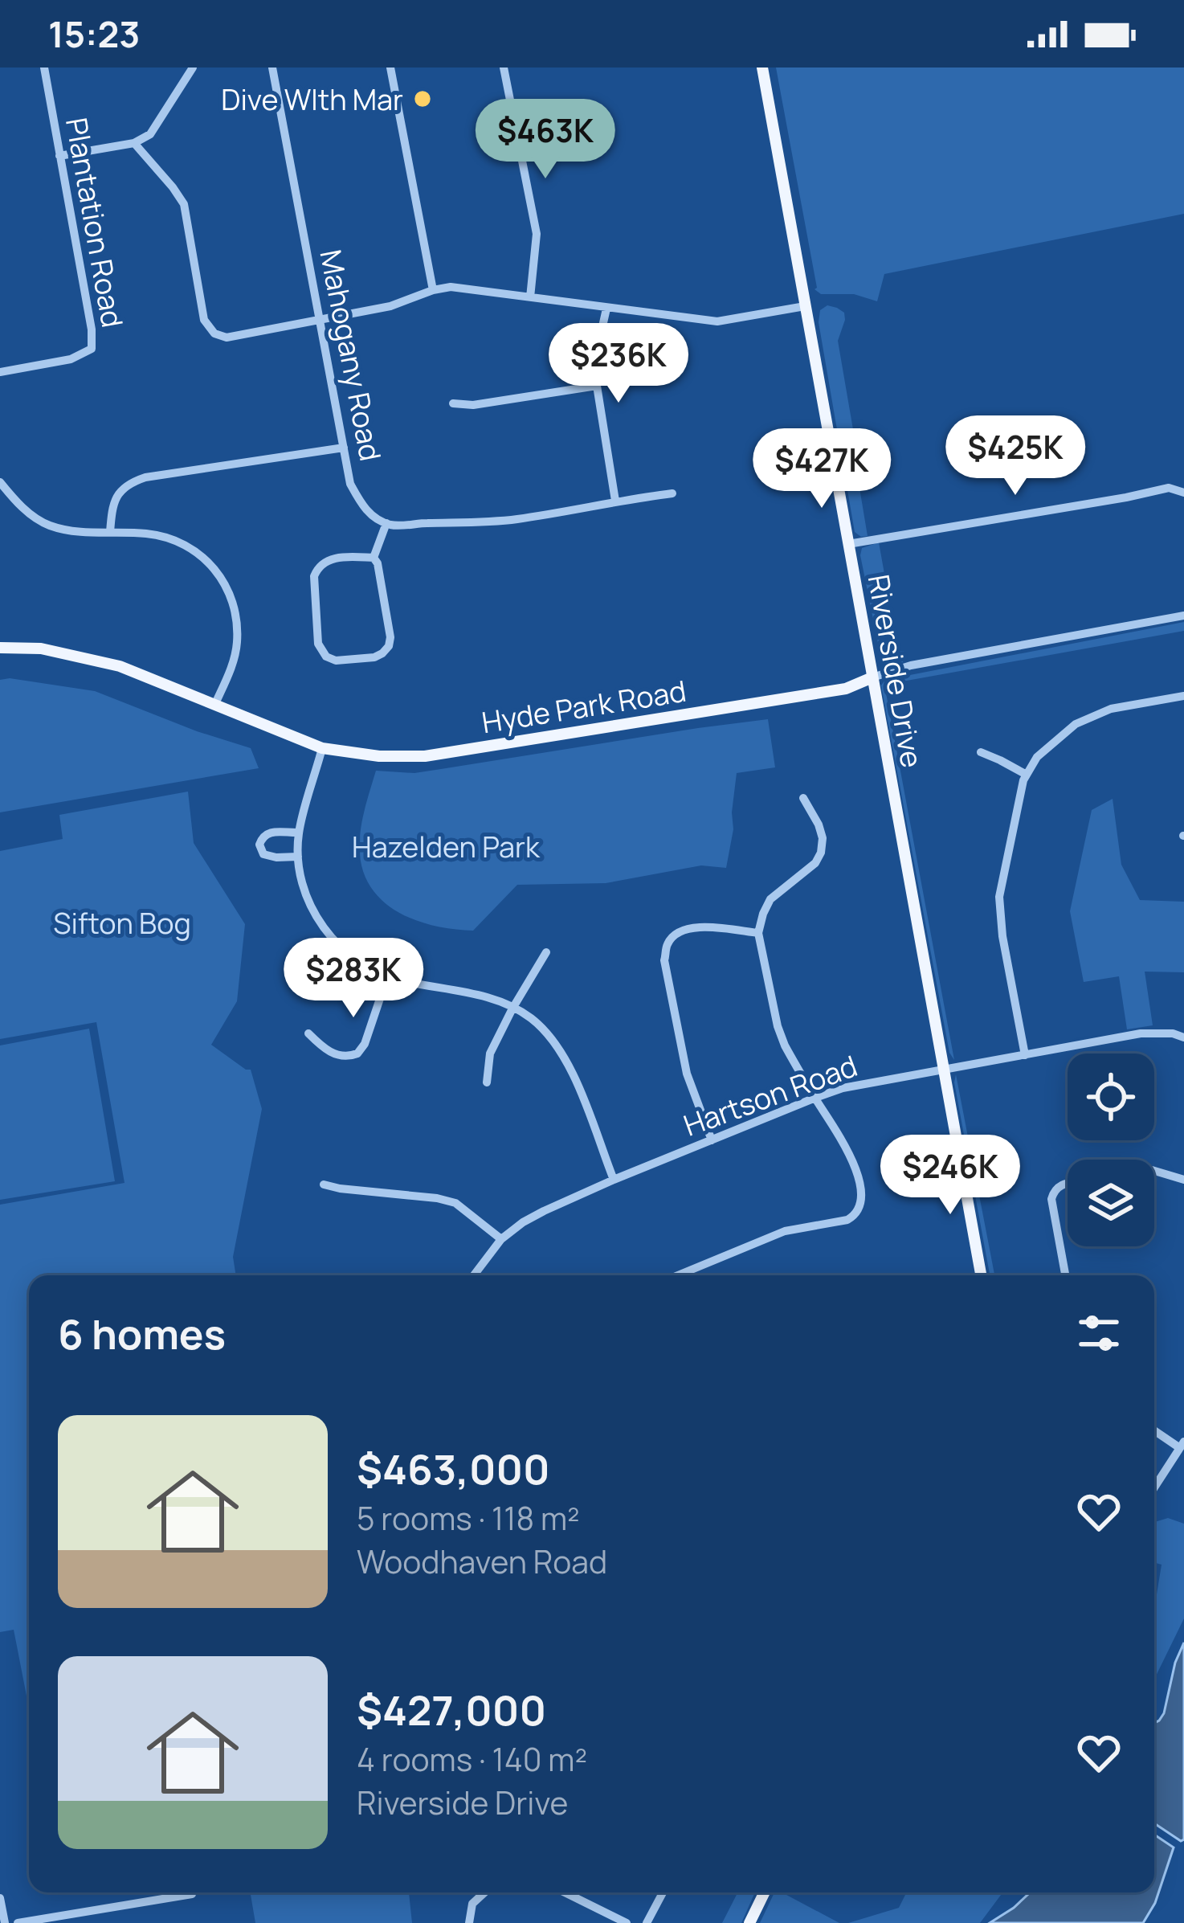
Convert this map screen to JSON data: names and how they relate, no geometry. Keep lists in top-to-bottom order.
{
  "streets": {
    "main road": ["Riverside Drive", "Hyde Park Road"],
    "street": ["Plantation Road", "Mahogany Road", "Hartson Road"]
  },
  "crossings": [
    ["Riverside Drive", "Hyde Park Road"],
    ["Riverside Drive", "Hartson Road"]
  ],
  "parks": ["Hazelden Park", "Sifton Bog"],
  "places": ["Dive WIth Mar"],
  "page": {
    "status": "15:23",
    "price": [
      "$463K",
      "$236K",
      "$425K",
      "$427K",
      "$283K",
      "$246K"
    ],
    "heading": "6 homes",
    "list": [
      {
        "name": "$463,000",
        "note": "5 rooms · 118 m² · Woodhaven Road"
      },
      {
        "name": "$427,000",
        "note": "4 rooms · 140 m² · Riverside Drive"
      }
    ]
  }
}
